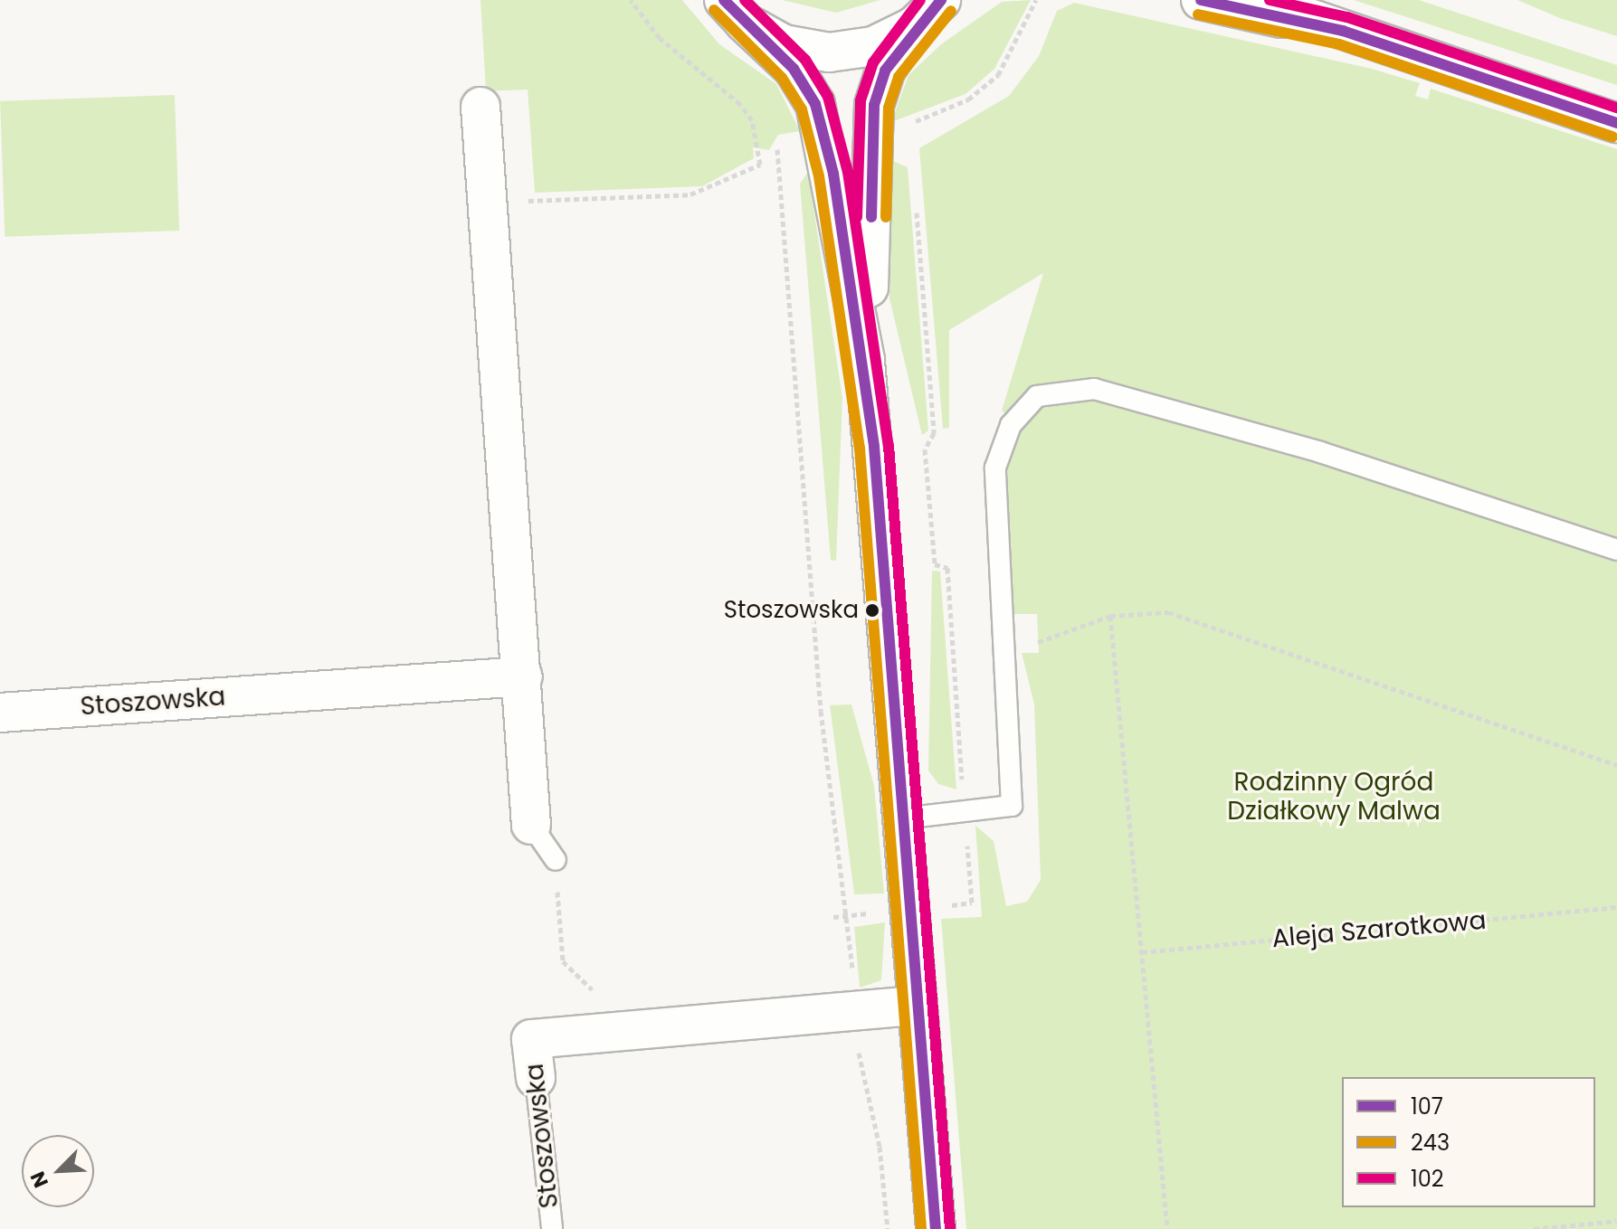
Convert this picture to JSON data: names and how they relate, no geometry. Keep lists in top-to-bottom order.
{
  "streets": {
    "street": ["Stoszowska"],
    "path": ["Aleja Szarotkowa"]
  },
  "parks": ["Rodzinny Ogród Działkowy Malwa"],
  "places": ["Stoszowska"],
  "lines": ["transit line 107", "transit line 102", "transit line 243"],
  "legend": ["107", "243", "102"],
  "north": "bottom left"
}
